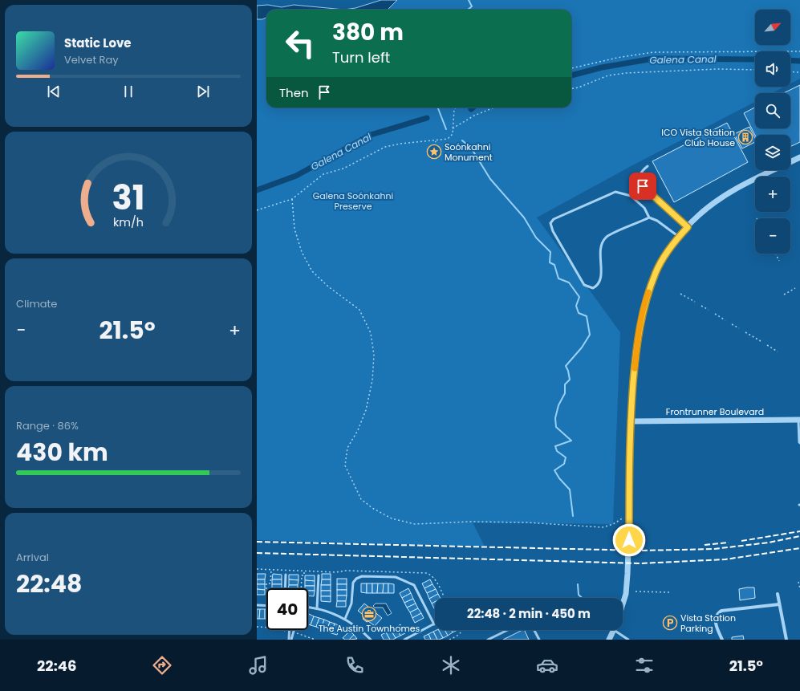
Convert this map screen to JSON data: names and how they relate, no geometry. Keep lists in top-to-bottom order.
{
  "streets": {
    "street": ["Frontrunner Boulevard"]
  },
  "water": ["Galena Canal"],
  "parks": ["Galena Soónkahni Preserve"],
  "places": {
    "building": ["ICO Vista Station Club House"],
    "place": ["Soónkahni Monument"],
    "office": ["The Austin Townhomes"],
    "parking": ["Vista Station Parking"]
  },
  "north": "top right",
  "page": {
    "map_buttons": ["+", "−"],
    "turn": ["380 m", "Turn left"],
    "song": ["Static Love", "Velvet Ray"],
    "then": "Then",
    "tile": [
      "Climate",
      ["Range · 86%", "430 km"],
      ["Arrival", "22:48"]
    ],
    "heat": ["−", "21.5°", "+"],
    "limit": "40",
    "trip": "22:48 · 2 min · 450 m",
    "tabs": ["22:46", "21.5°"],
    "gauge": ["31", "km/h"]
  }
}
